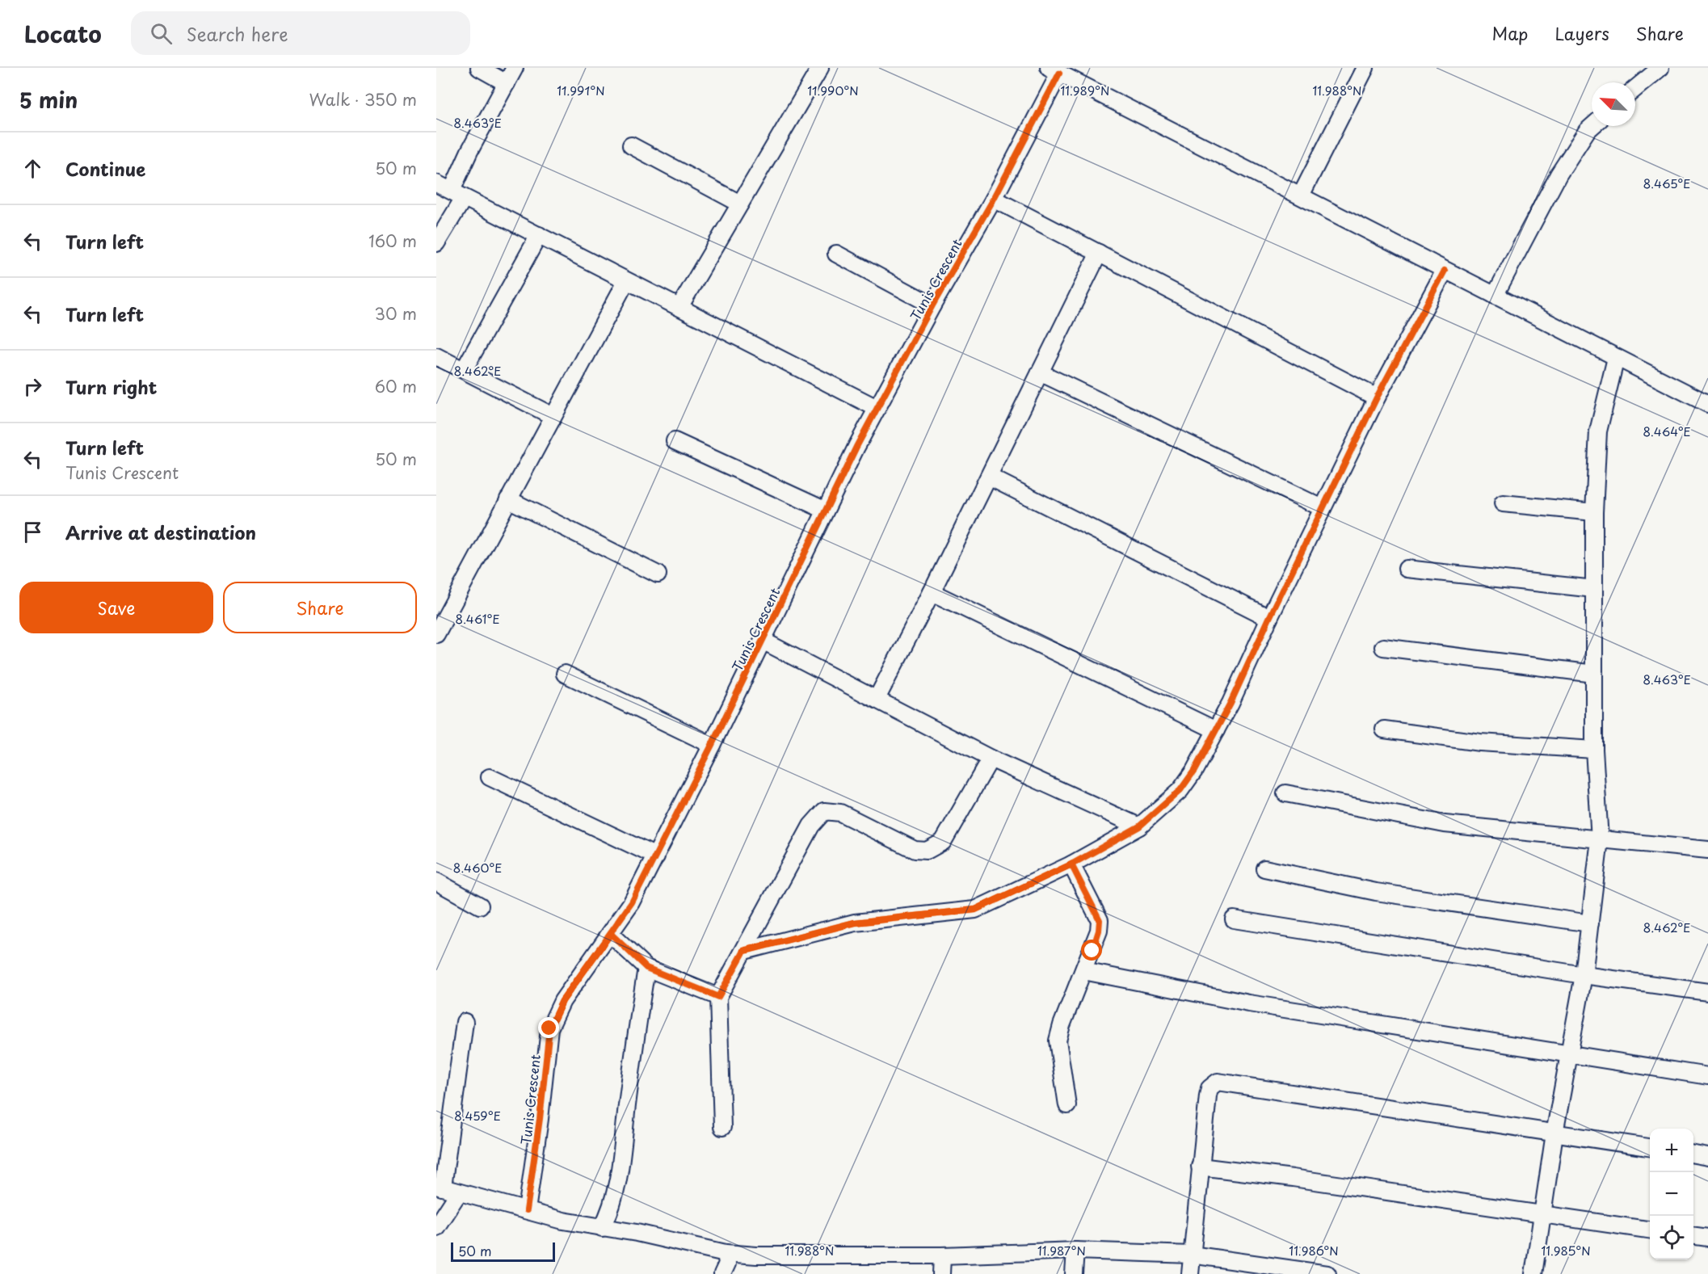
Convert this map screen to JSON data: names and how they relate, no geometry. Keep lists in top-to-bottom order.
{
  "streets": {
    "street": ["Tunis Crescent"]
  },
  "scale_bar": "50 m",
  "north": "top left",
  "page": {
    "header": "Locato",
    "search": "Search here",
    "nav": ["Map", "Layers", "Share"],
    "heading": ["5 min", "Walk · 350 m"],
    "list": [
      ["Continue", "50 m"],
      ["Turn left", "160 m"],
      ["Turn left", "30 m"],
      ["Turn right", "60 m"],
      ["Turn left", "Tunis Crescent", "50 m"],
      "Arrive at destination"
    ],
    "buttons": ["Save", "Share"],
    "map_buttons": ["+", "−"],
    "scale": "50 m"
  },
  "coordinates": [
    "11.991°N",
    "11.989°N",
    "11.988°N",
    "11.990°N",
    "8.463°E",
    "8.465°E",
    "8.462°E",
    "8.464°E",
    "8.461°E",
    "8.460°E",
    "8.459°E",
    "11.987°N",
    "11.986°N",
    "11.985°N"
  ]
}
